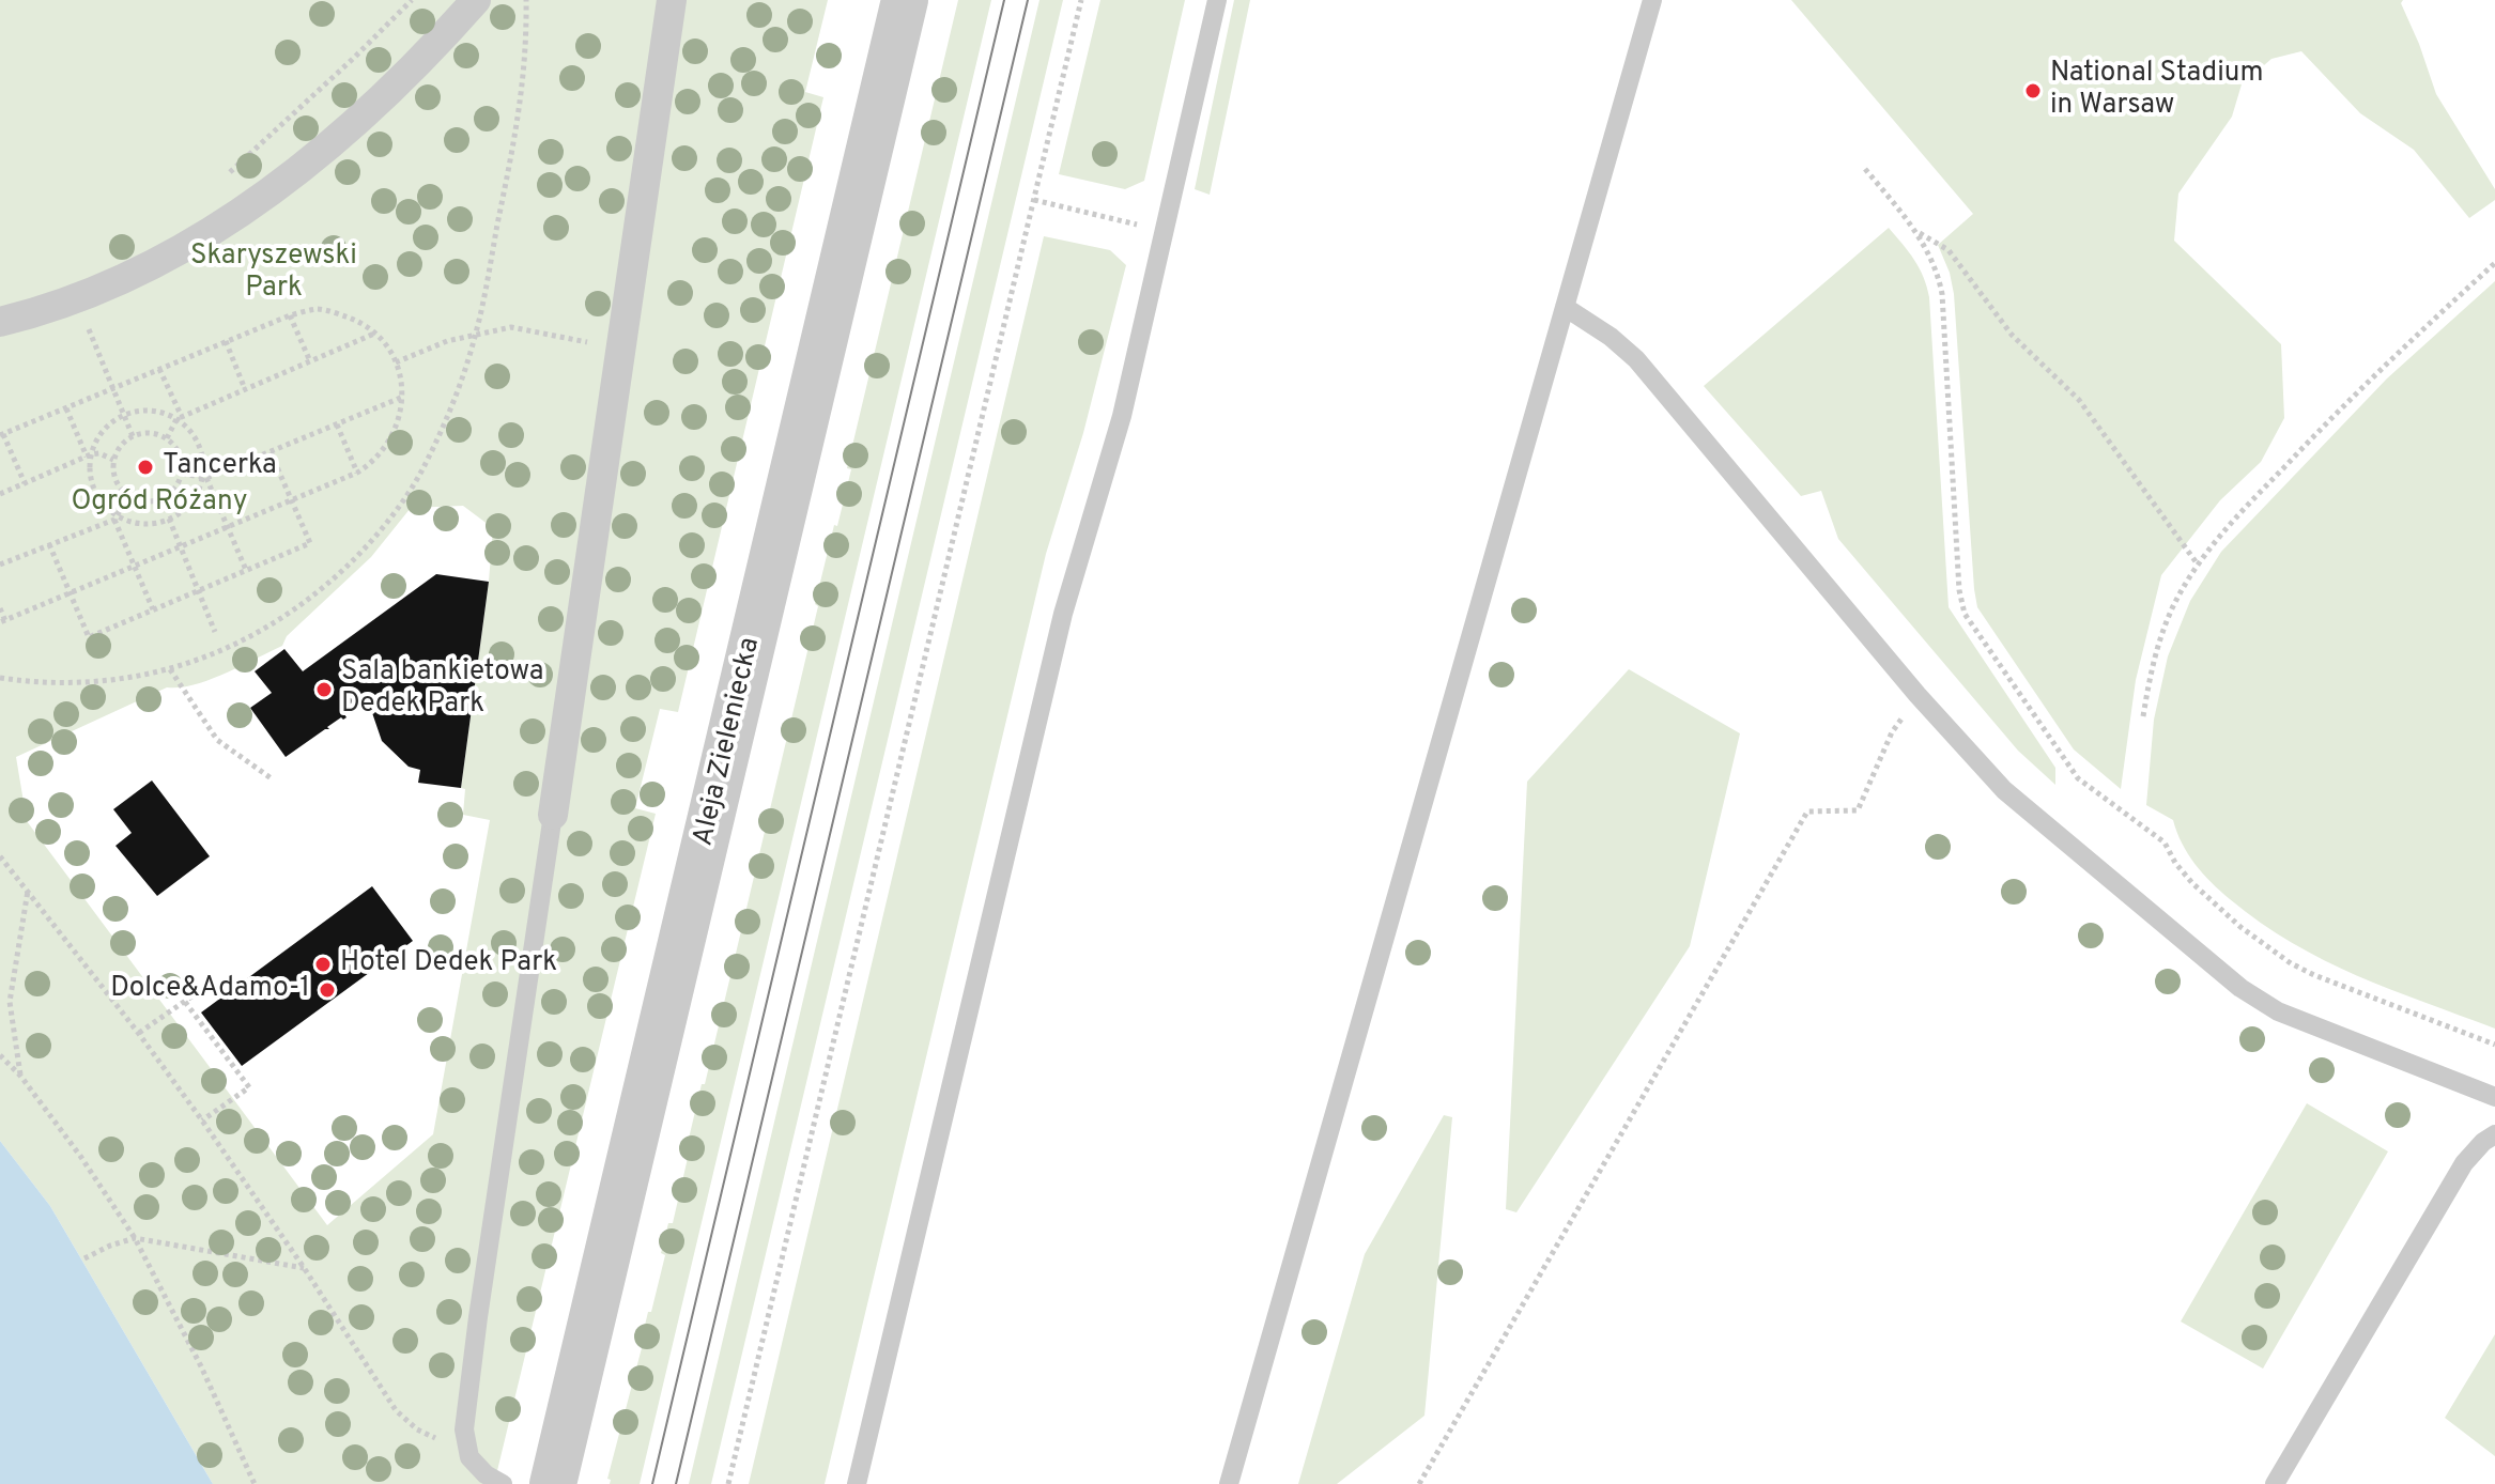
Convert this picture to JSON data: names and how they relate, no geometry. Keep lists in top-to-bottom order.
{
  "streets": {
    "street": ["Aleja Zieleniecka"]
  },
  "parks": ["Skaryszewski Park", "Ogród Różany"],
  "places": [
    "National Stadium in Warsaw",
    "Tancerka",
    "Sala bankietowa Dedek Park",
    "Hotel Dedek Park",
    "Dolce&Adamo-1"
  ]
}
